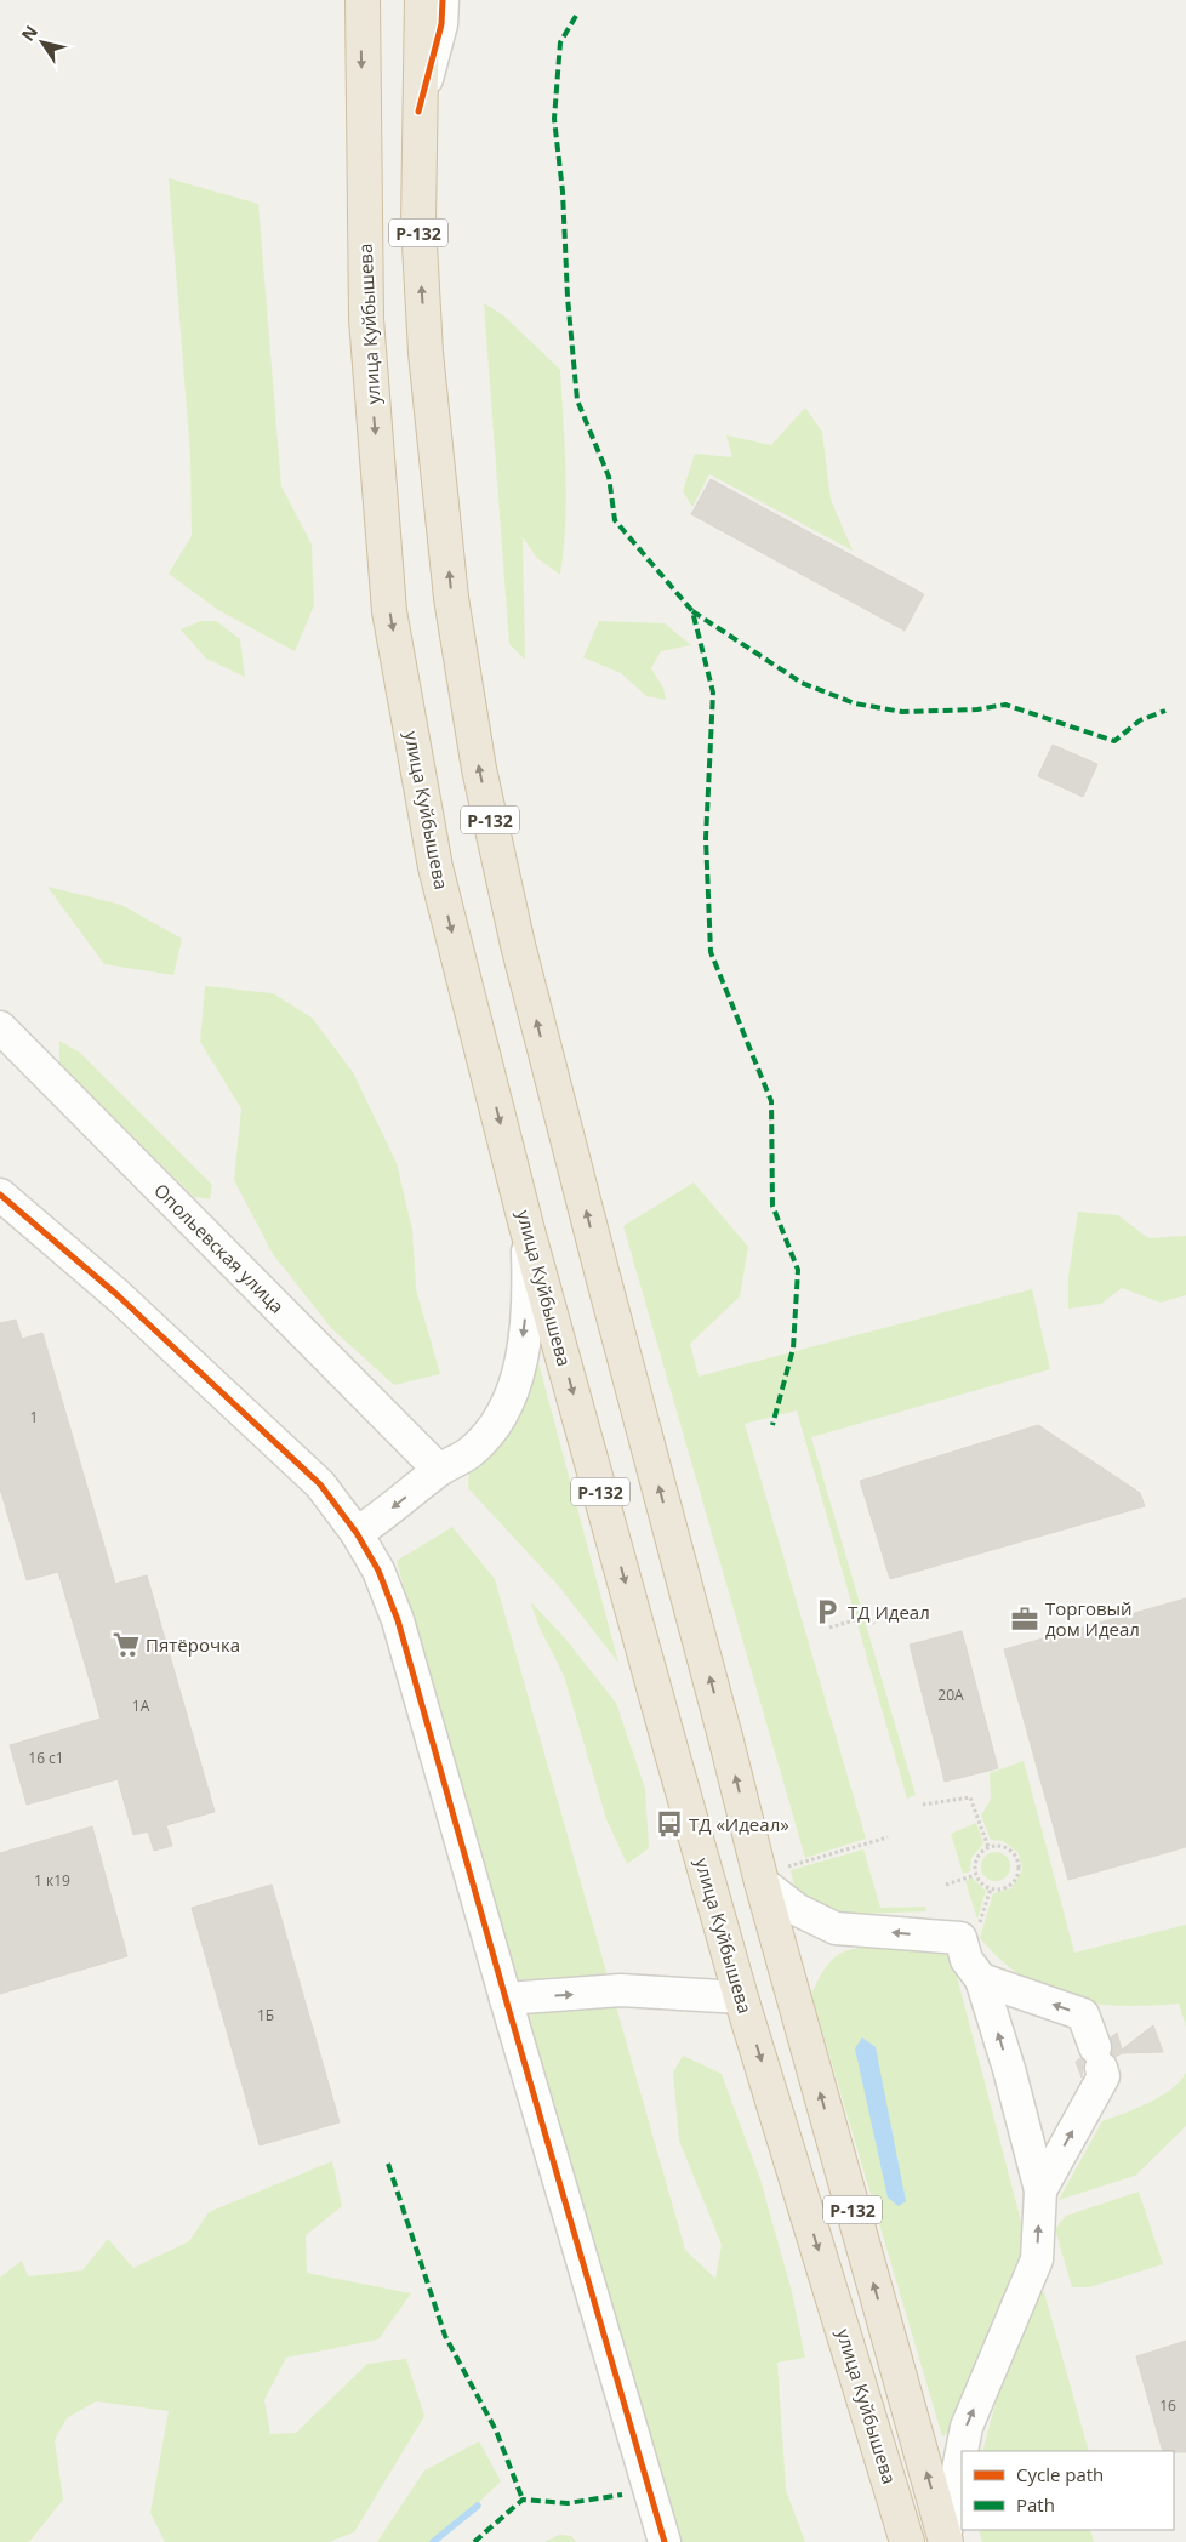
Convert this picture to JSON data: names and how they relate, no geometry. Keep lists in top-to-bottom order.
{
  "streets": {
    "highway": ["Р-132", "улица Куйбышева"],
    "street": ["Опольевская улица"]
  },
  "places": {
    "parking": ["ТД Идеал"],
    "office": ["Торговый дом Идеал"],
    "supermarket": ["Пятёрочка"],
    "bus stop": ["ТД «Идеал»"]
  },
  "house_numbers": [
    "1",
    "20А",
    "1А",
    "16 с1",
    "1 к19",
    "1Б",
    "16"
  ],
  "legend": ["Cycle path", "Path"],
  "north": "top left"
}
